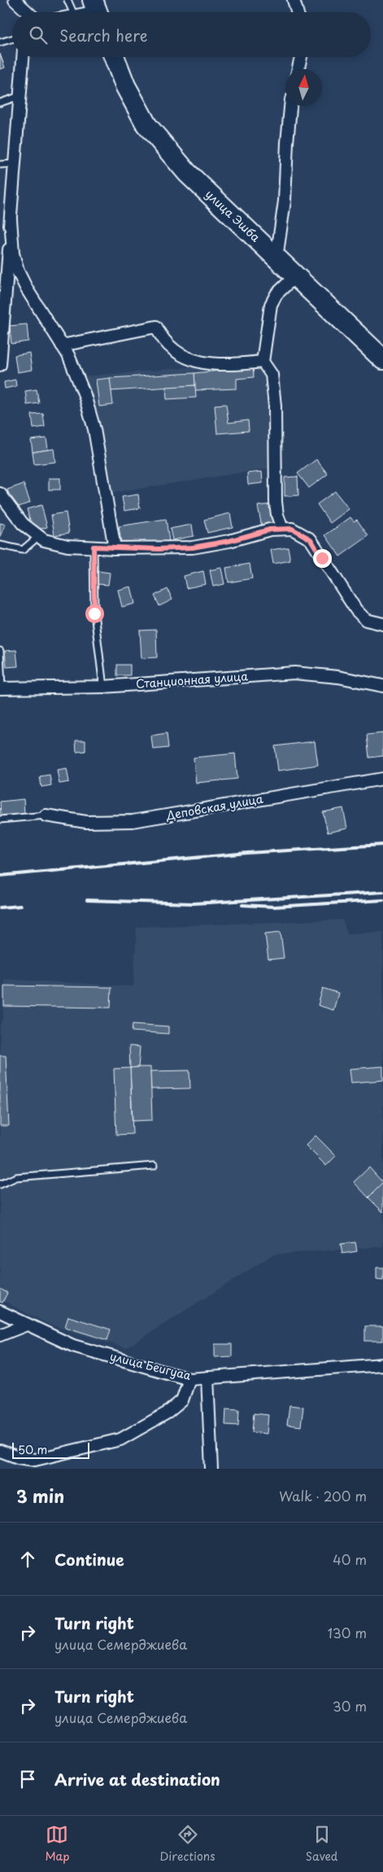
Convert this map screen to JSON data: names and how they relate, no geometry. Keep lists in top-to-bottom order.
{
  "streets": {
    "highway": ["улица Эшба"],
    "street": ["Станционная улица", "Деповская улица", "улица Беигуаа"]
  },
  "scale_bar": "50 m",
  "north": "top",
  "page": {
    "search": "Search here",
    "scale": "50 m",
    "heading": ["3 min", "Walk · 200 m"],
    "list": [
      ["Continue", "40 m"],
      ["Turn right", "улица Семерджиева", "130 m"],
      ["Turn right", "улица Семерджиева", "30 m"],
      "Arrive at destination"
    ],
    "nav": ["Map", "Directions", "Saved"]
  }
}
